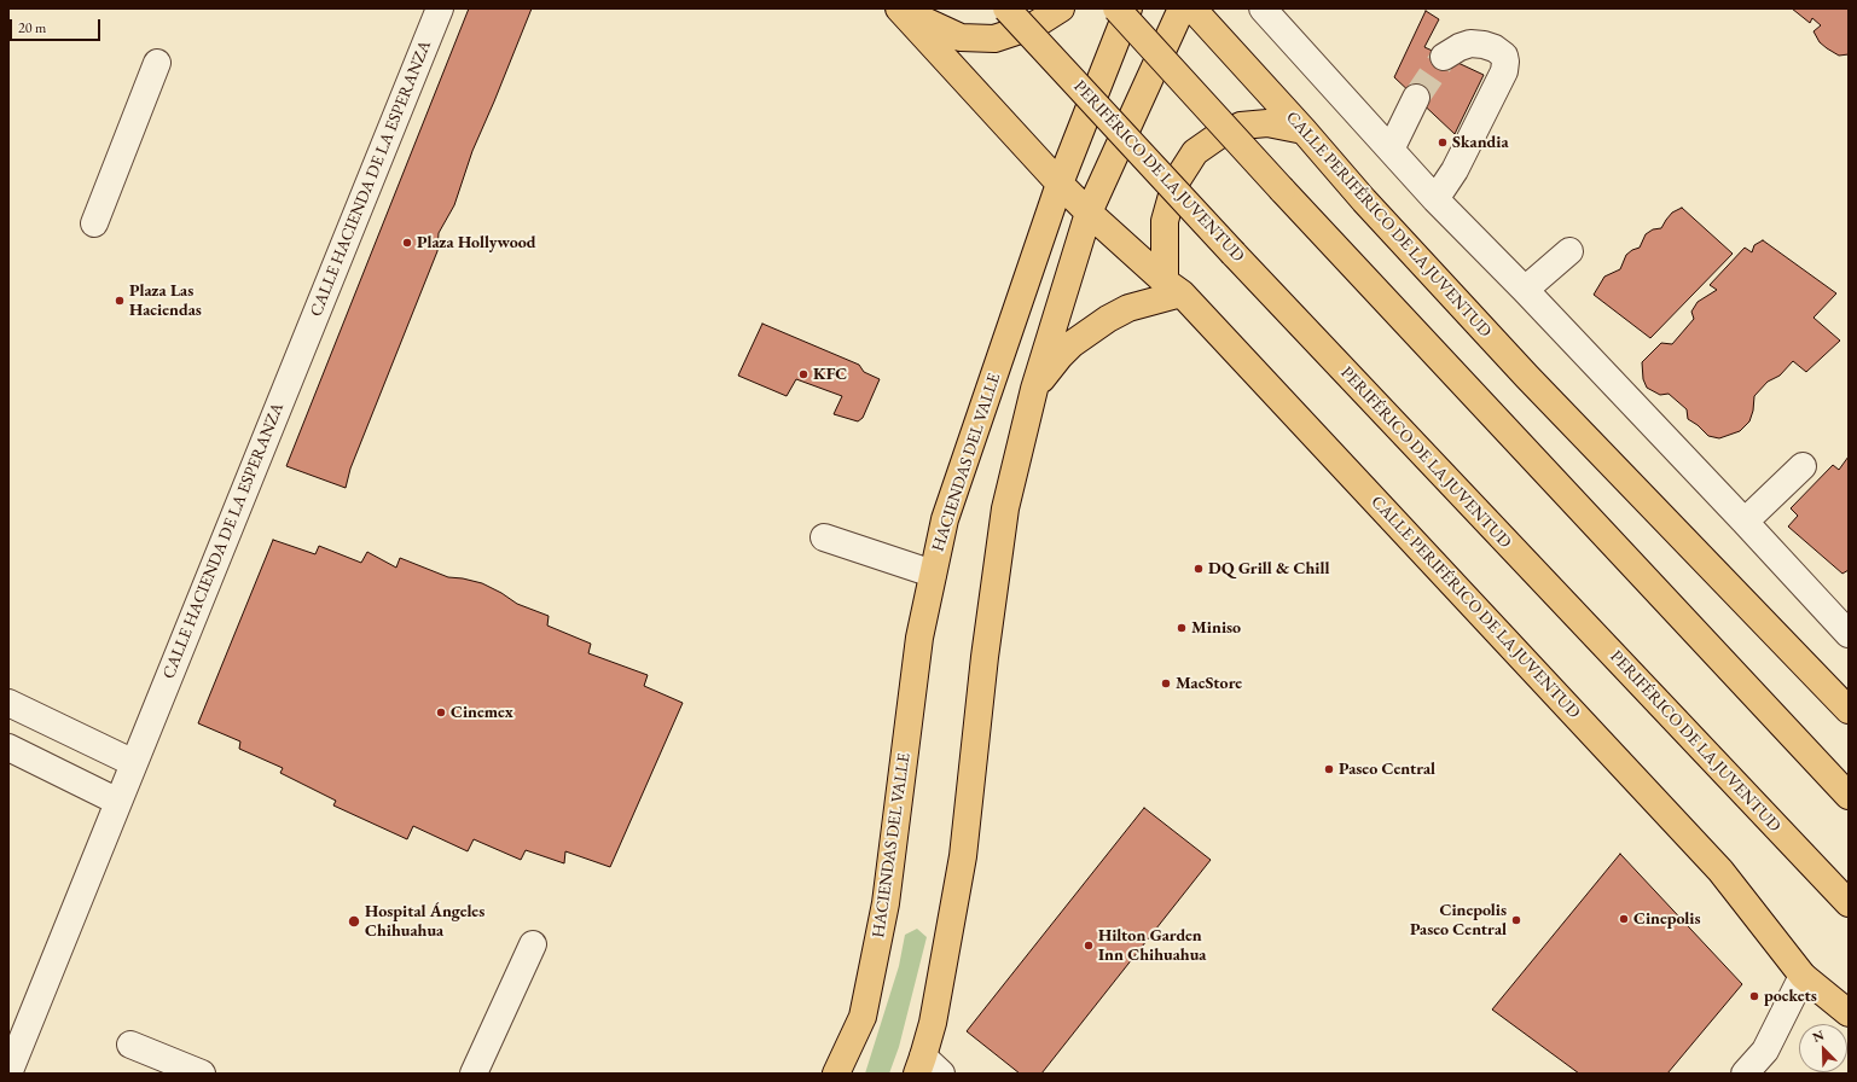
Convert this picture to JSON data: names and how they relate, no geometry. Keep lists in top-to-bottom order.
{
  "streets": {
    "main road": ["PERIFÉRICO DE LA JUVENTUD", "CALLE PERIFÉRICO DE LA JUVENTUD", "HACIENDAS DEL VALLE"],
    "street": ["CALLE HACIENDA DE LA ESPERANZA"]
  },
  "crossings": [
    ["CALLE PERIFÉRICO DE LA JUVENTUD", "HACIENDAS DEL VALLE"]
  ],
  "places": [
    "Skandia",
    "Plaza Hollywood",
    "Plaza Las Haciendas",
    "KFC",
    "DQ Grill & Chill",
    "Miniso",
    "MacStore",
    "Cinemex",
    "Paseo Central",
    "Cinepolis",
    "Cinepolis Paseo Central",
    "Hospital Ángeles Chihuahua",
    "Hilton Garden Inn Chihuahua",
    "pockets"
  ],
  "scale_bar": "20 m",
  "north": "top left"
}
